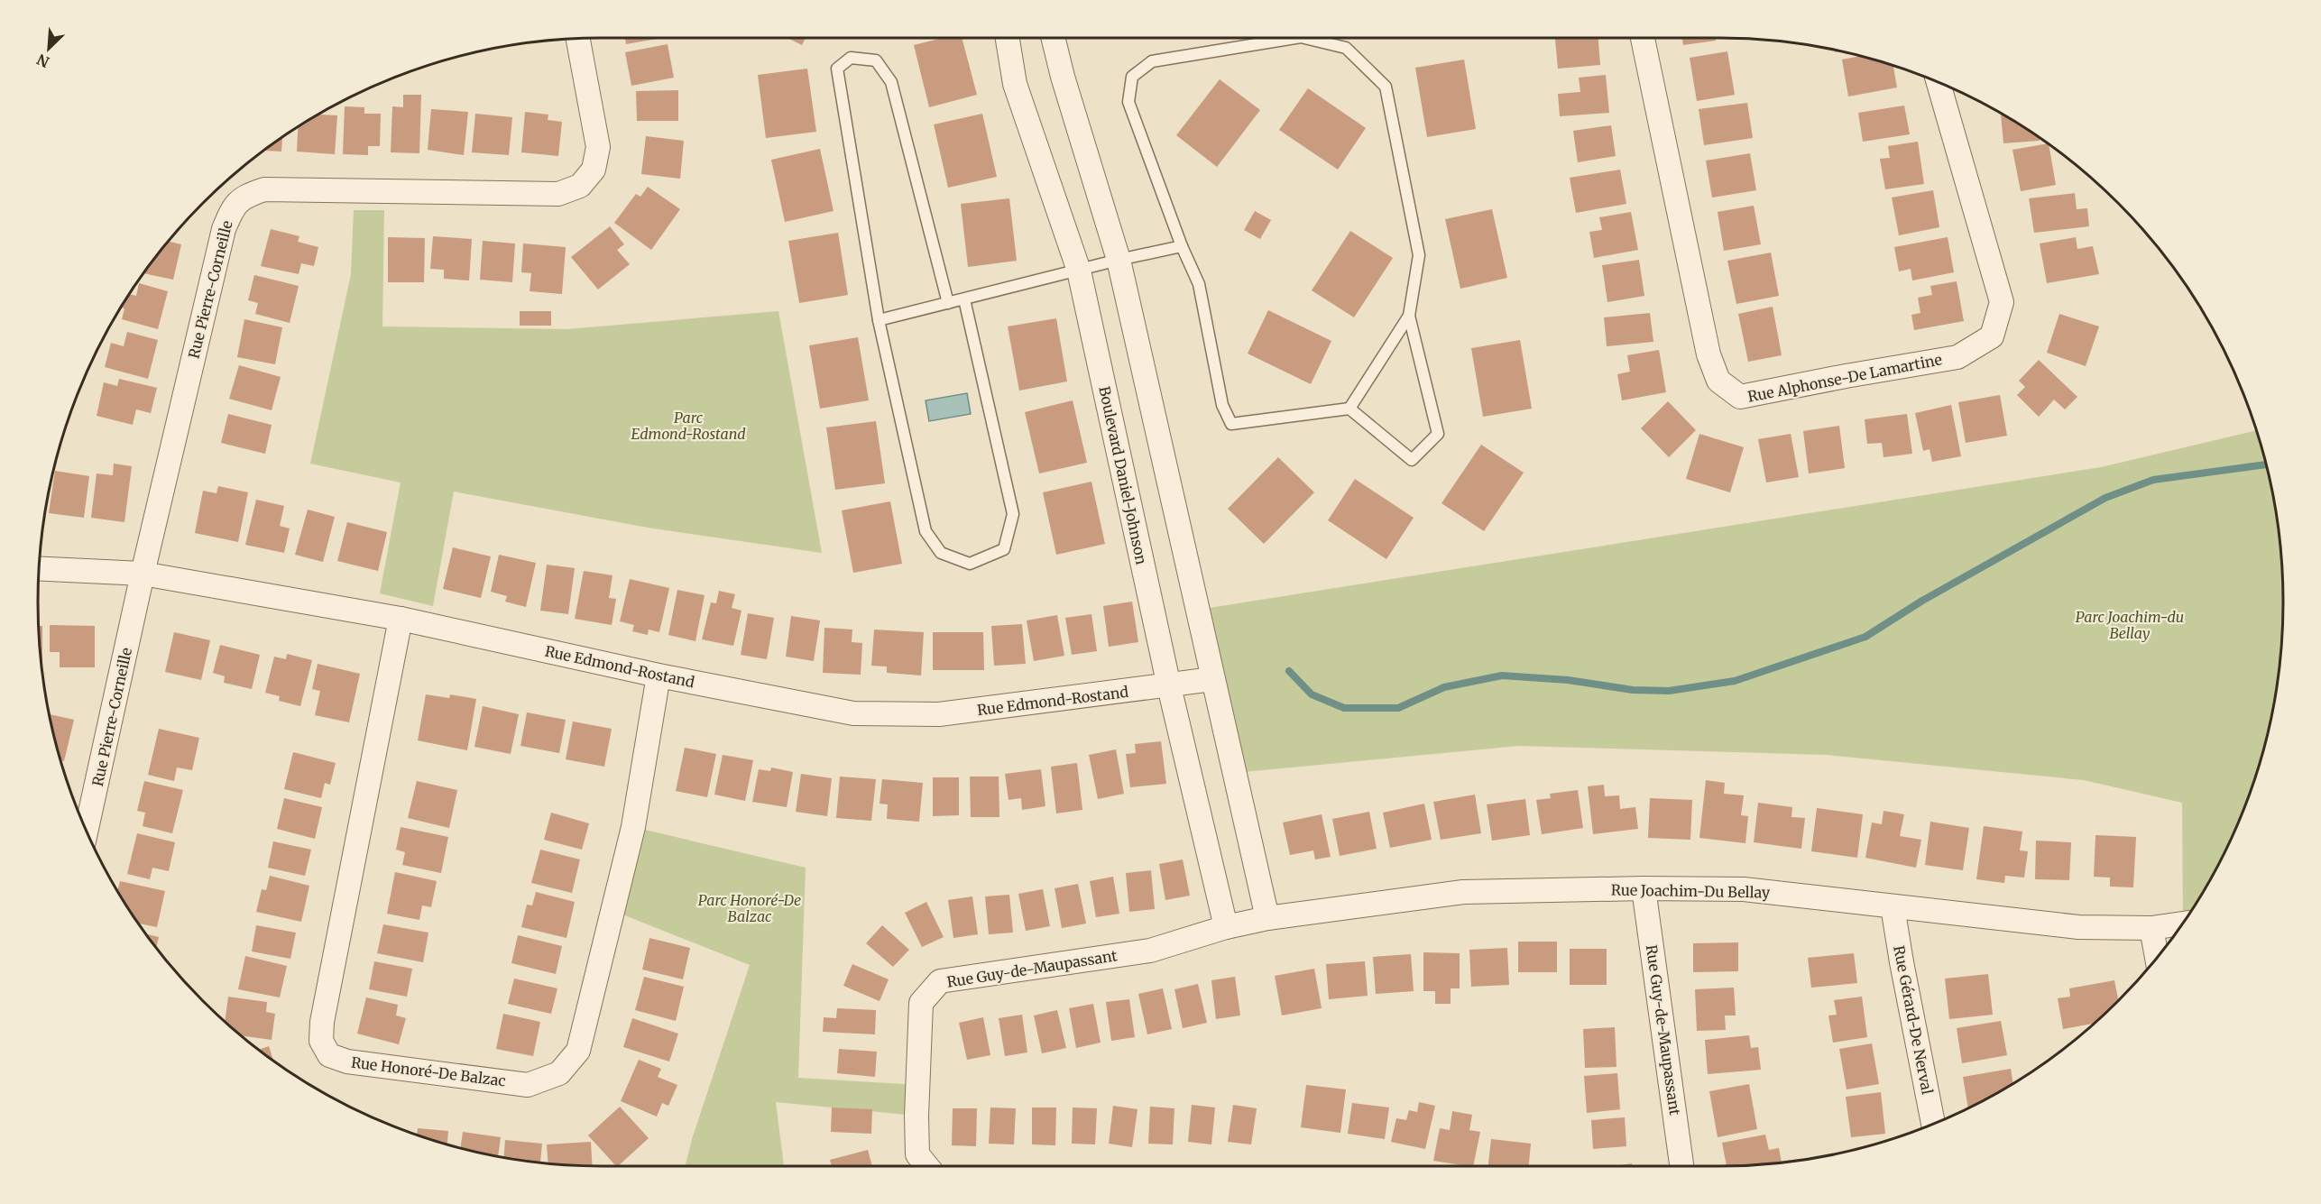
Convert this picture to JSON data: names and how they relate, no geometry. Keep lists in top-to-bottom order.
{
  "streets": {
    "street": [
      "Rue Pierre-Corneille",
      "Rue Alphonse-De Lamartine",
      "Boulevard Daniel-Johnson",
      "Rue Edmond-Rostand",
      "Rue Joachim-Du Bellay",
      "Rue Guy-de-Maupassant",
      "Rue Gérard-De Nerval",
      "Rue Honoré-De Balzac"
    ]
  },
  "crossings": [
    ["Rue Pierre-Corneille", "Rue Edmond-Rostand"],
    ["Boulevard Daniel-Johnson", "Rue Edmond-Rostand"],
    ["Boulevard Daniel-Johnson", "Rue Joachim-Du Bellay"],
    ["Boulevard Daniel-Johnson", "Rue Guy-de-Maupassant"],
    ["Rue Edmond-Rostand", "Rue Honoré-De Balzac"],
    ["Rue Joachim-Du Bellay", "Rue Guy-de-Maupassant"],
    ["Rue Joachim-Du Bellay", "Rue Gérard-De Nerval"]
  ],
  "parks": ["Parc Edmond-Rostand", "Parc Joachim-du Bellay", "Parc Honoré-De Balzac"],
  "north": "bottom left"
}
